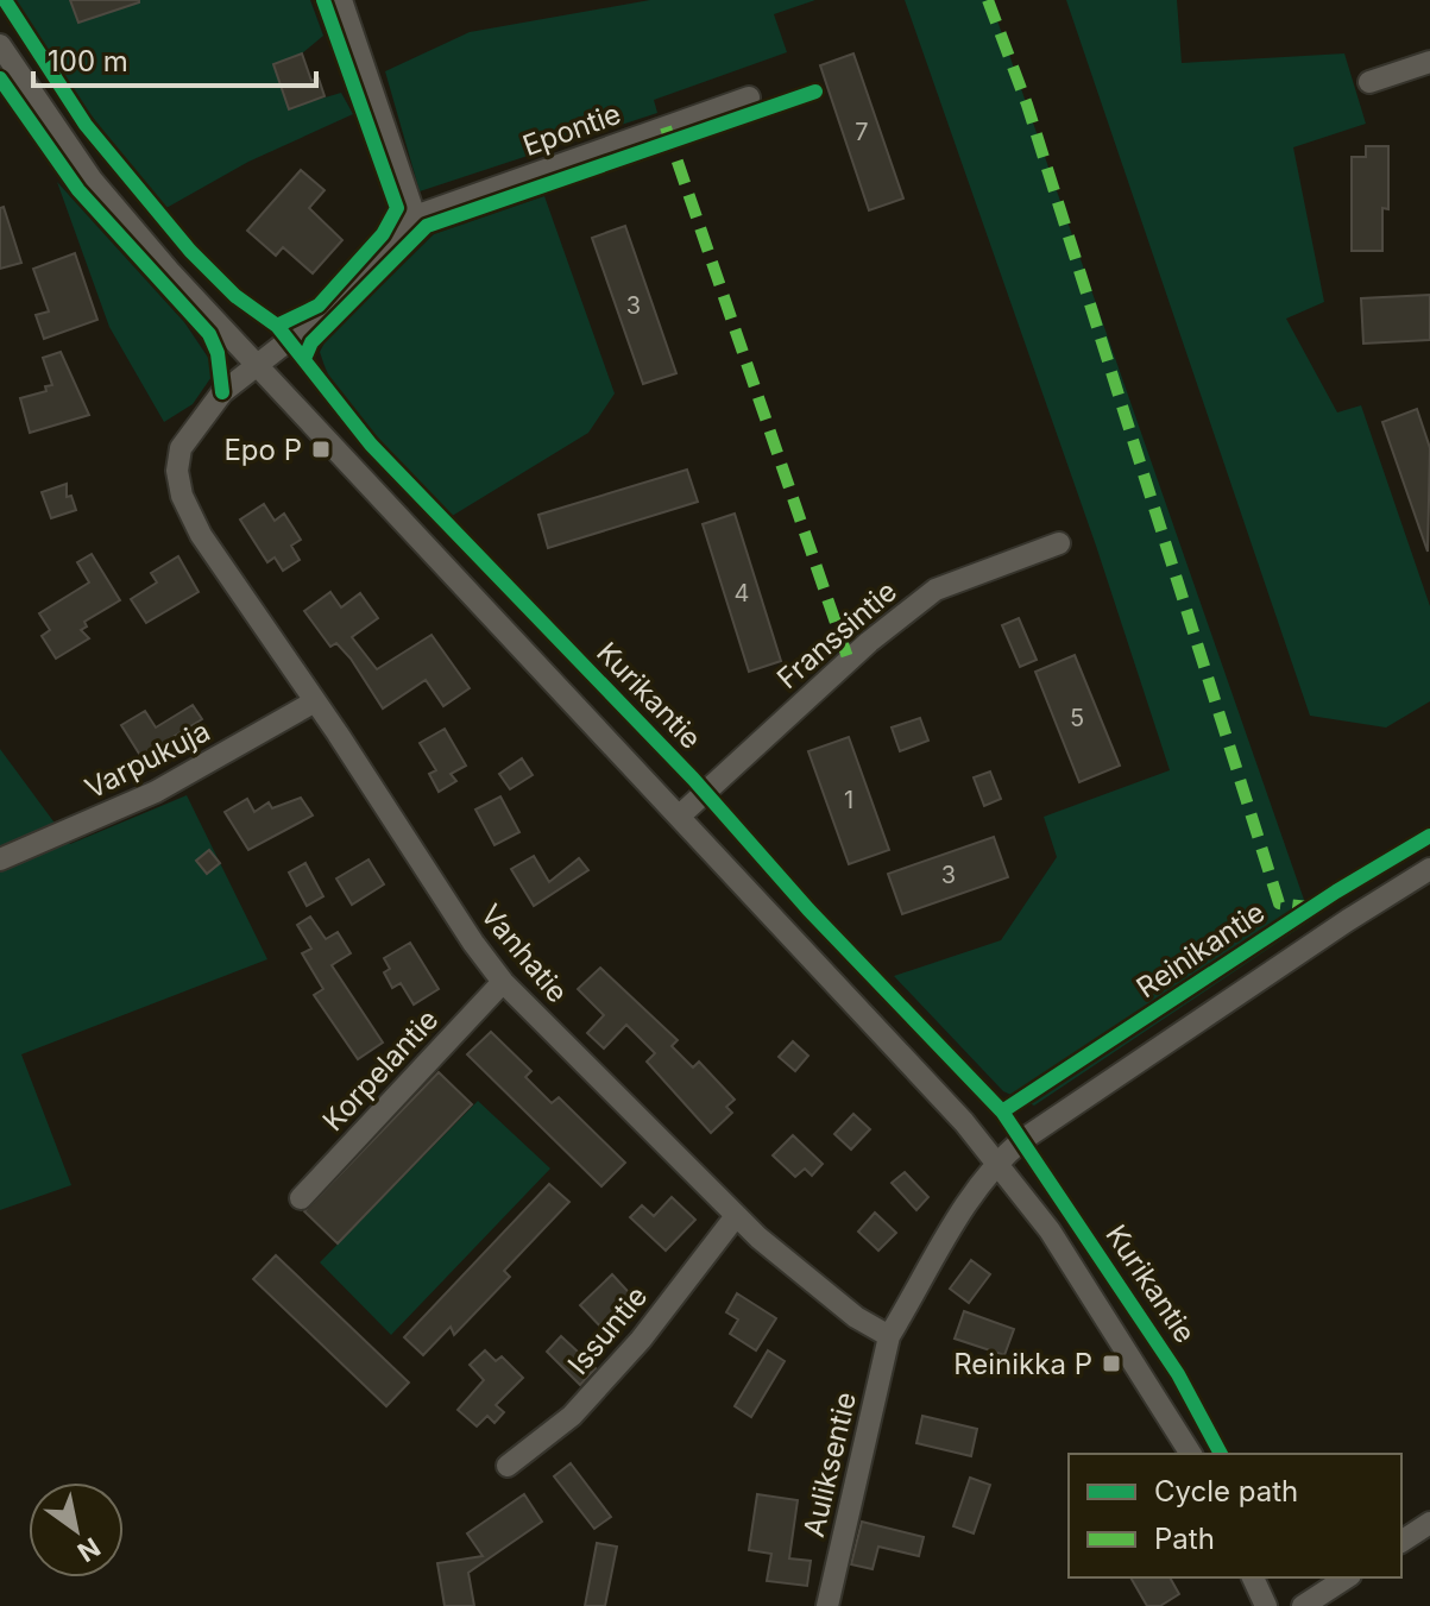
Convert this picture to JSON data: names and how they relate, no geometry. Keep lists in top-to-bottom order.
{
  "streets": {
    "street": [
      "Epontie",
      "Franssintie",
      "Kurikantie",
      "Varpukuja",
      "Reinikantie",
      "Vanhatie",
      "Korpelantie",
      "Issuntie",
      "Auliksentie"
    ]
  },
  "crossings": [
    ["Epontie", "Vanhatie"],
    ["Franssintie", "Kurikantie"],
    ["Kurikantie", "Reinikantie"],
    ["Kurikantie", "Vanhatie"],
    ["Varpukuja", "Vanhatie"],
    ["Vanhatie", "Korpelantie"],
    ["Vanhatie", "Issuntie"],
    ["Vanhatie", "Auliksentie"]
  ],
  "places": {
    "transit": ["Epo P", "Reinikka P"]
  },
  "house_numbers": [
    "7",
    "3",
    "4",
    "5",
    "1",
    "3"
  ],
  "legend": ["Cycle path", "Path"],
  "scale_bar": "100 m",
  "north": "bottom right"
}
